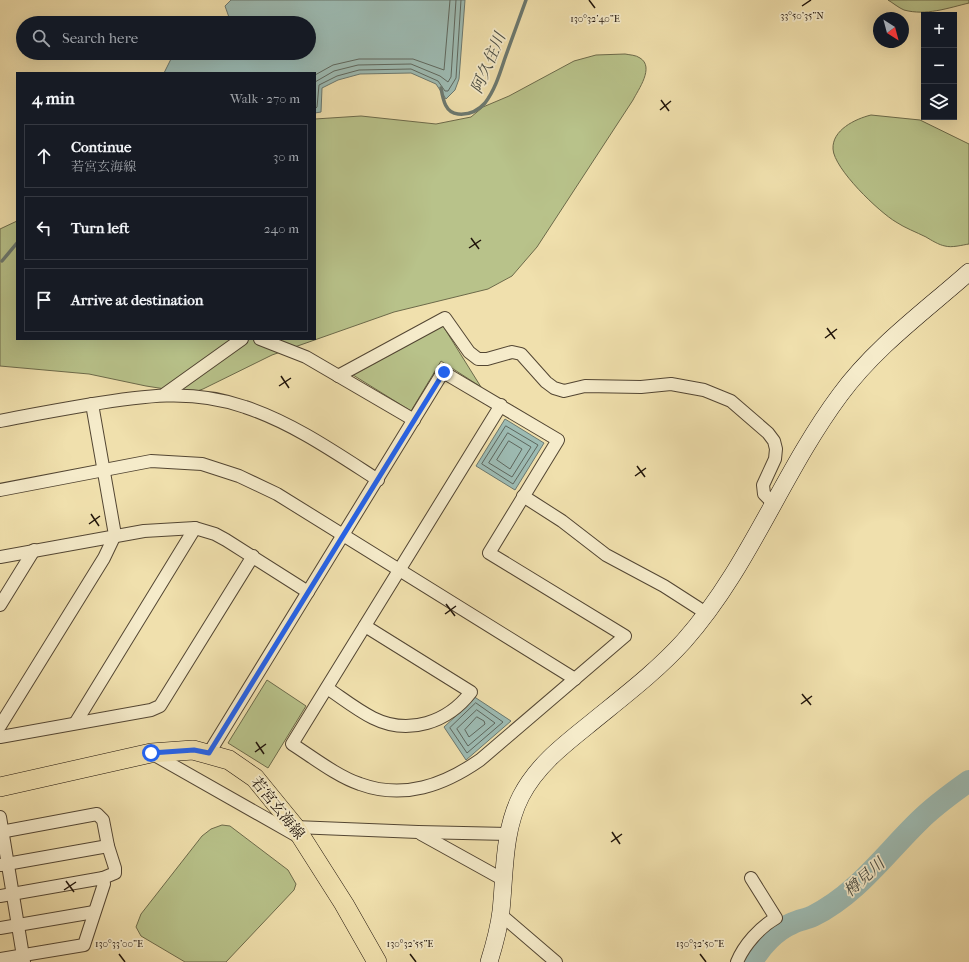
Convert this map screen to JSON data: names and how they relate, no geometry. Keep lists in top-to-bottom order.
{
  "streets": {
    "main road": ["若宮玄海線"]
  },
  "water": ["阿久住川", "樽見川"],
  "north": "bottom right",
  "page": {
    "map_buttons": ["+", "−"],
    "search": "Search here",
    "heading": ["4 min", "Walk · 270 m"],
    "list": [
      ["Continue", "若宮玄海線", "30 m"],
      ["Turn left", "240 m"],
      "Arrive at destination"
    ]
  },
  "coordinates": [
    "33°50'35\"N",
    "130°32'40\"E",
    "130°33'00\"E",
    "130°32'55\"E",
    "130°32'50\"E"
  ]
}
